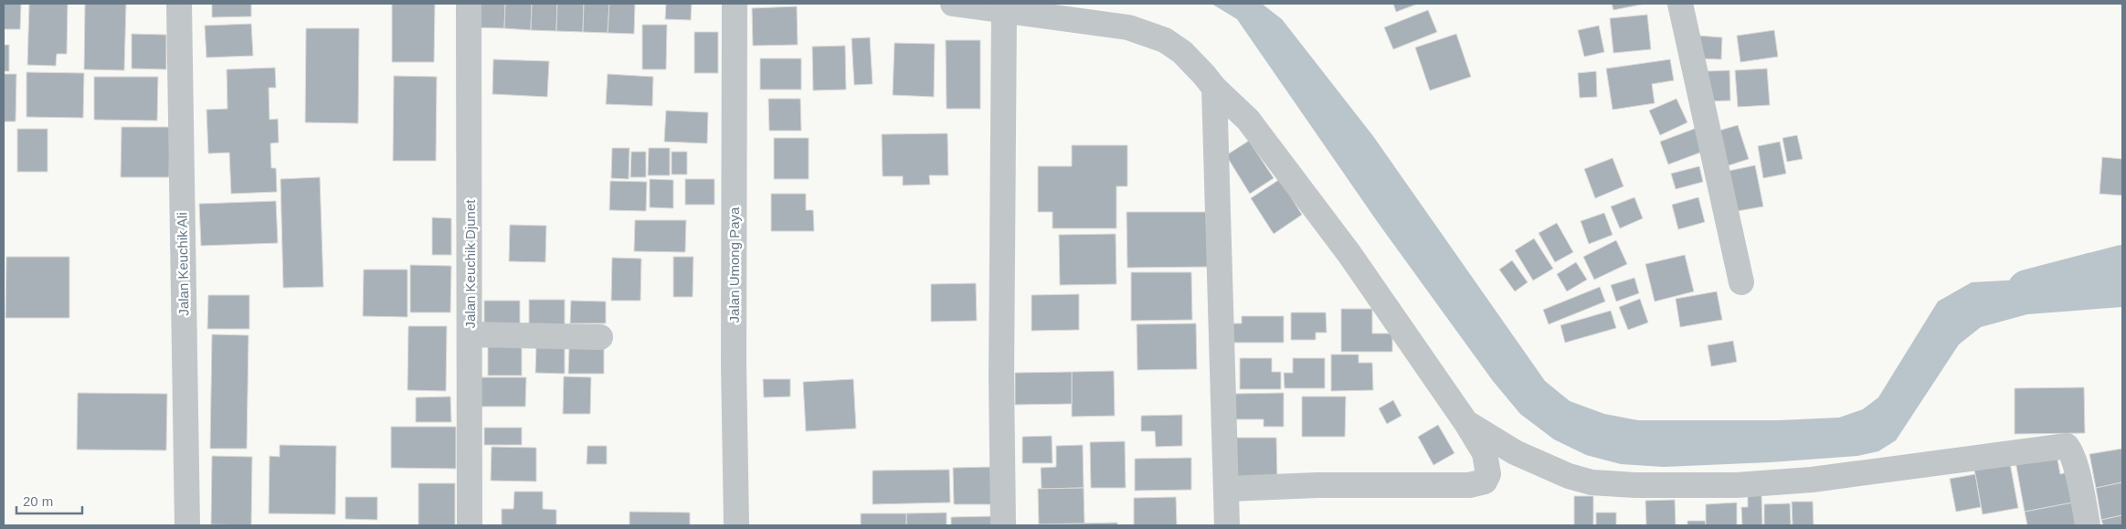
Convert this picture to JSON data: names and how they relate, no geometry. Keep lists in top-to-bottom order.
{
  "streets": {
    "street": ["Jalan Keuchik Ali", "Jalan Keuchik Djunet", "Jalan Umong Paya"]
  },
  "scale_bar": "20 m"
}
